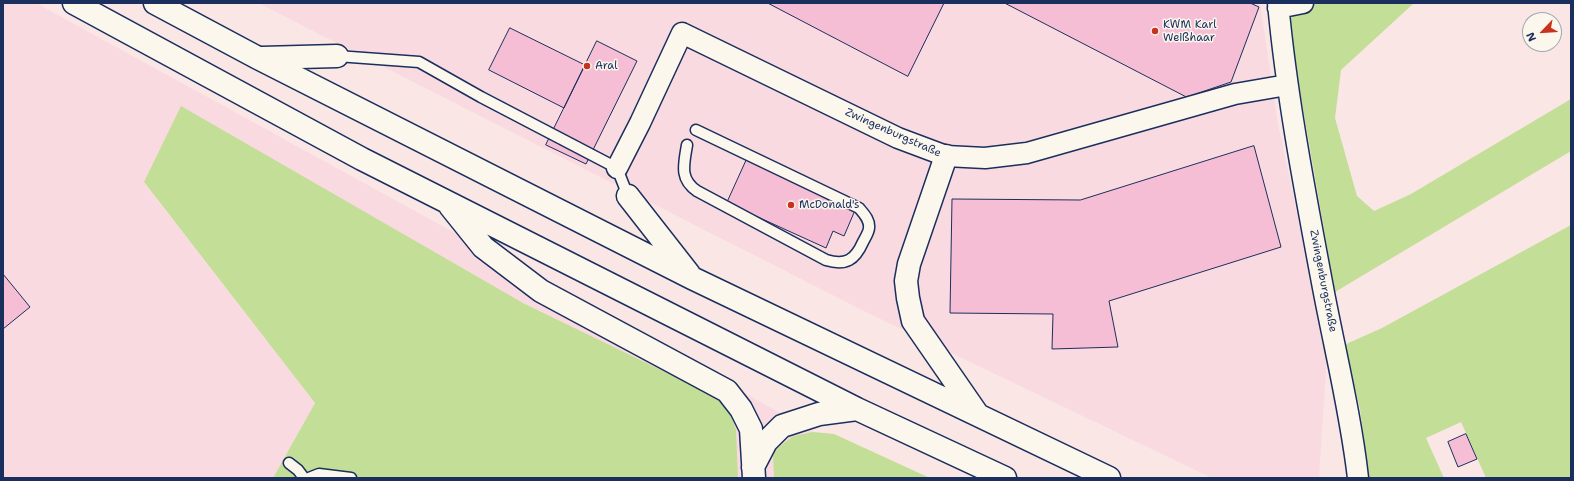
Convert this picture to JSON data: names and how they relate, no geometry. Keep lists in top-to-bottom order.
{
  "streets": {
    "street": ["Zwingenburgstraße"]
  },
  "places": ["KWM Karl Weißhaar", "Aral", "McDonald's"],
  "north": "bottom left"
}
